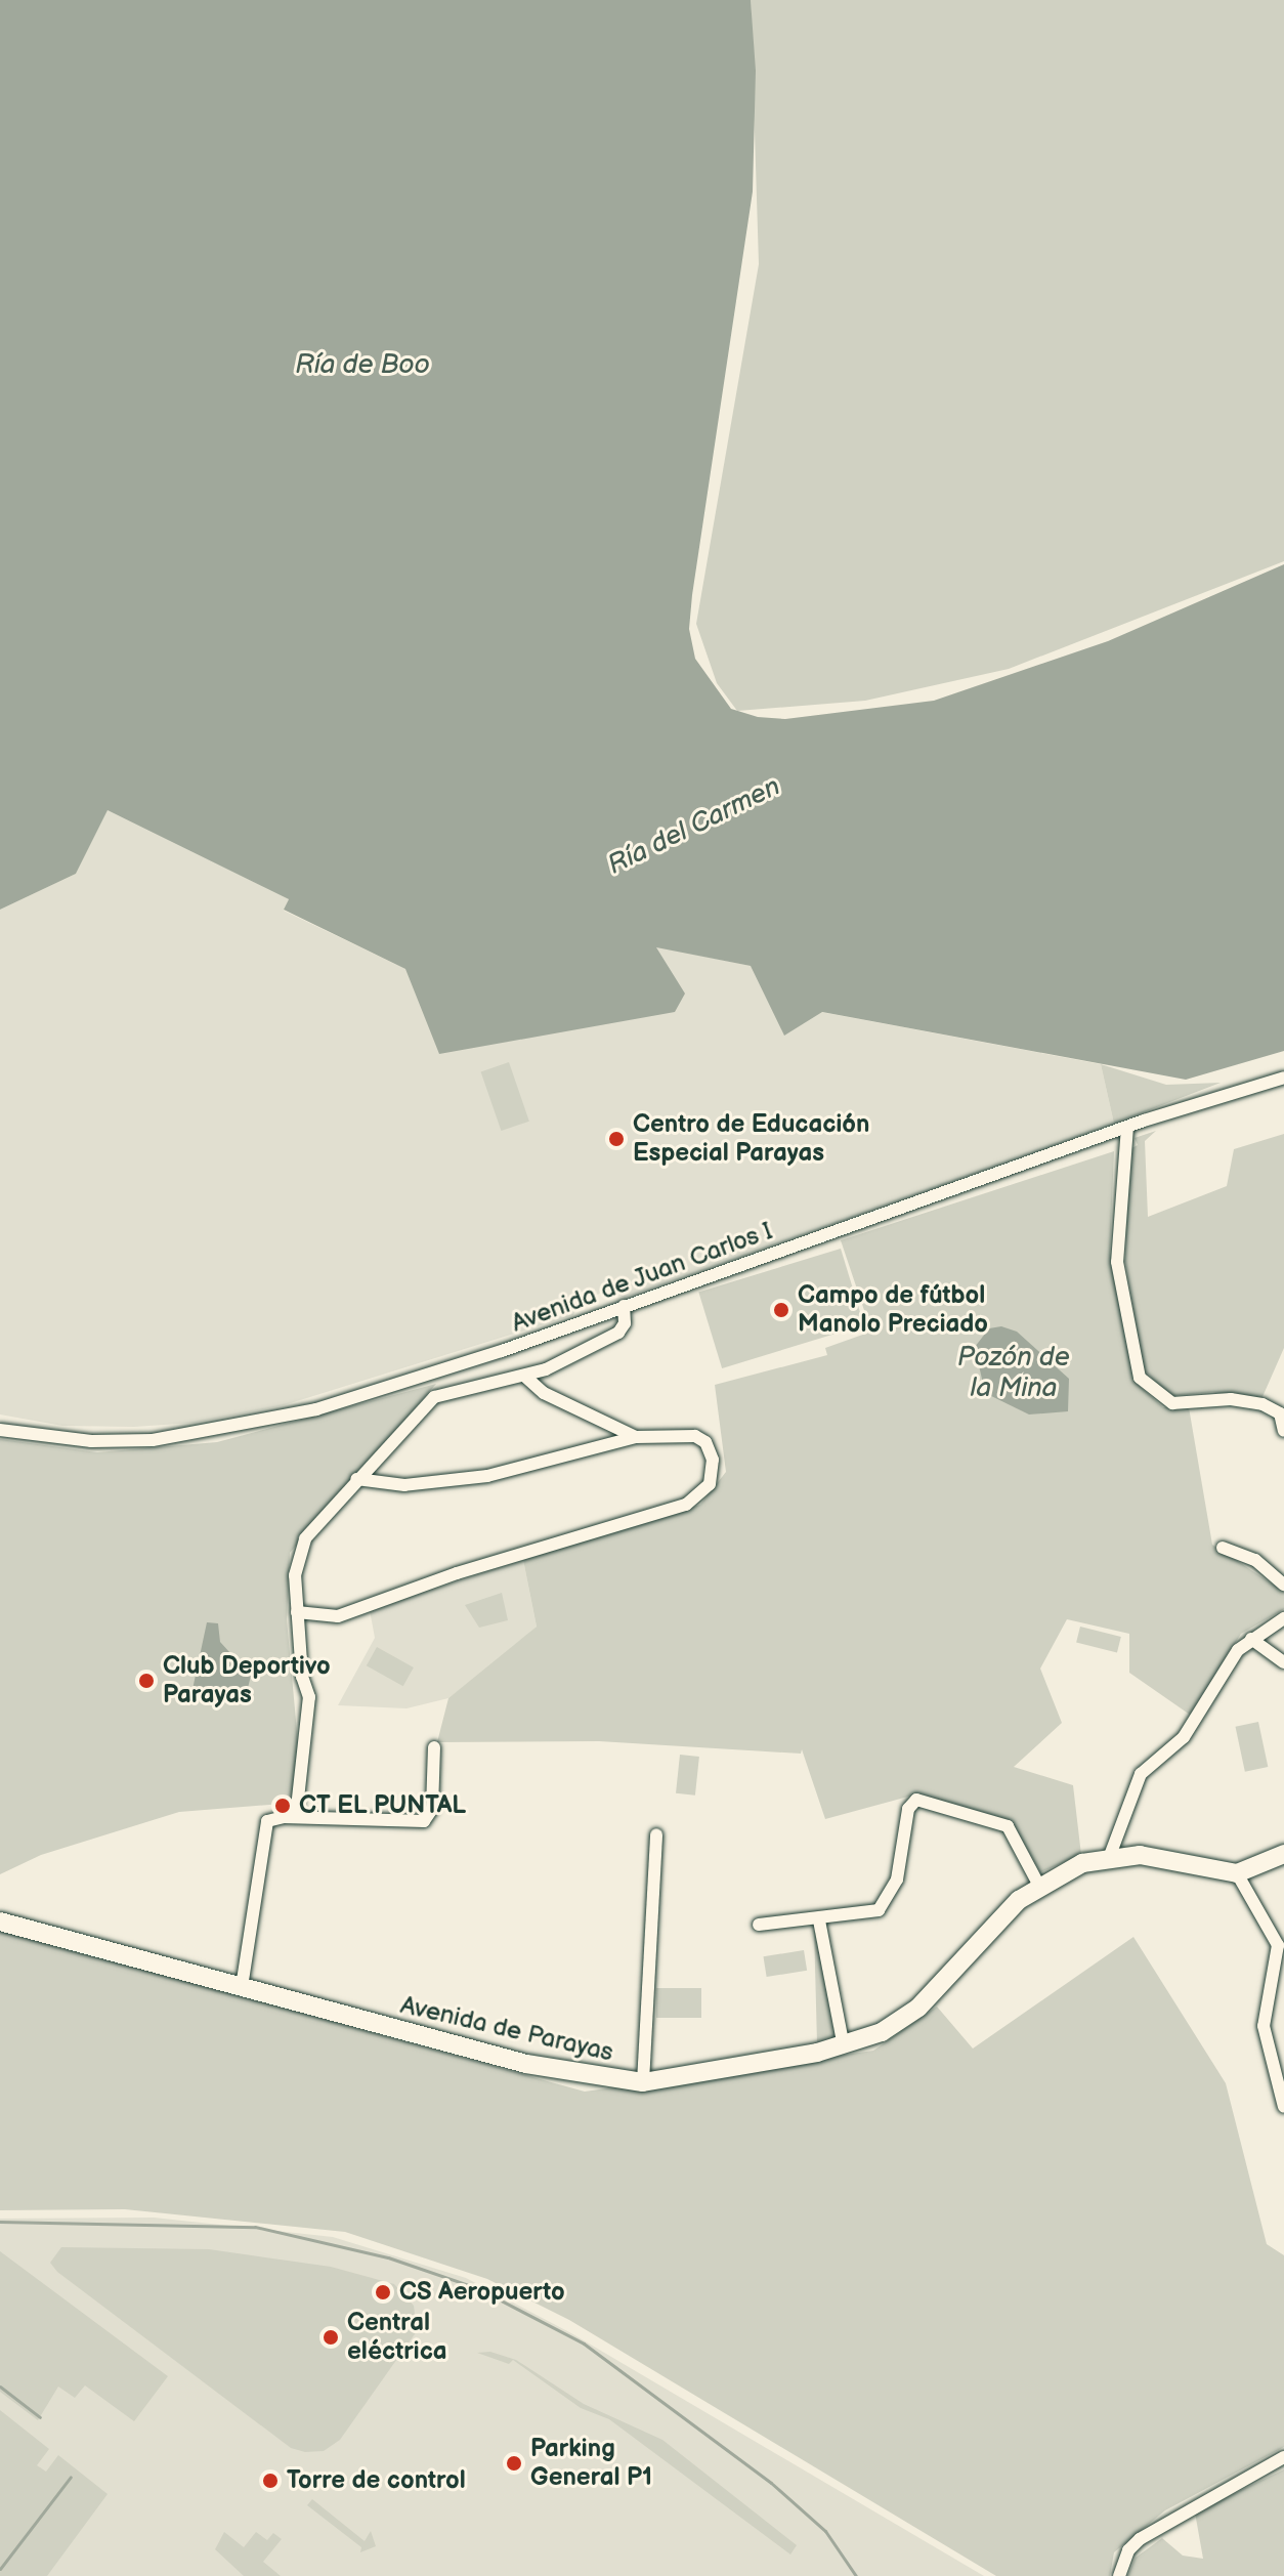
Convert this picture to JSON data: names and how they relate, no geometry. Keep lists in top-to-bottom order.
{
  "streets": {
    "street": ["Avenida de Juan Carlos I", "Avenida de Parayas"]
  },
  "water": ["Ría de Boo", "Ría del Carmen", "Pozón de la Mina"],
  "places": [
    "Centro de Educación Especial Parayas",
    "Campo de fútbol Manolo Preciado",
    "Club Deportivo Parayas",
    "CT EL PUNTAL",
    "CS Aeropuerto",
    "Central eléctrica",
    "Parking General P1",
    "Torre de control"
  ]
}
